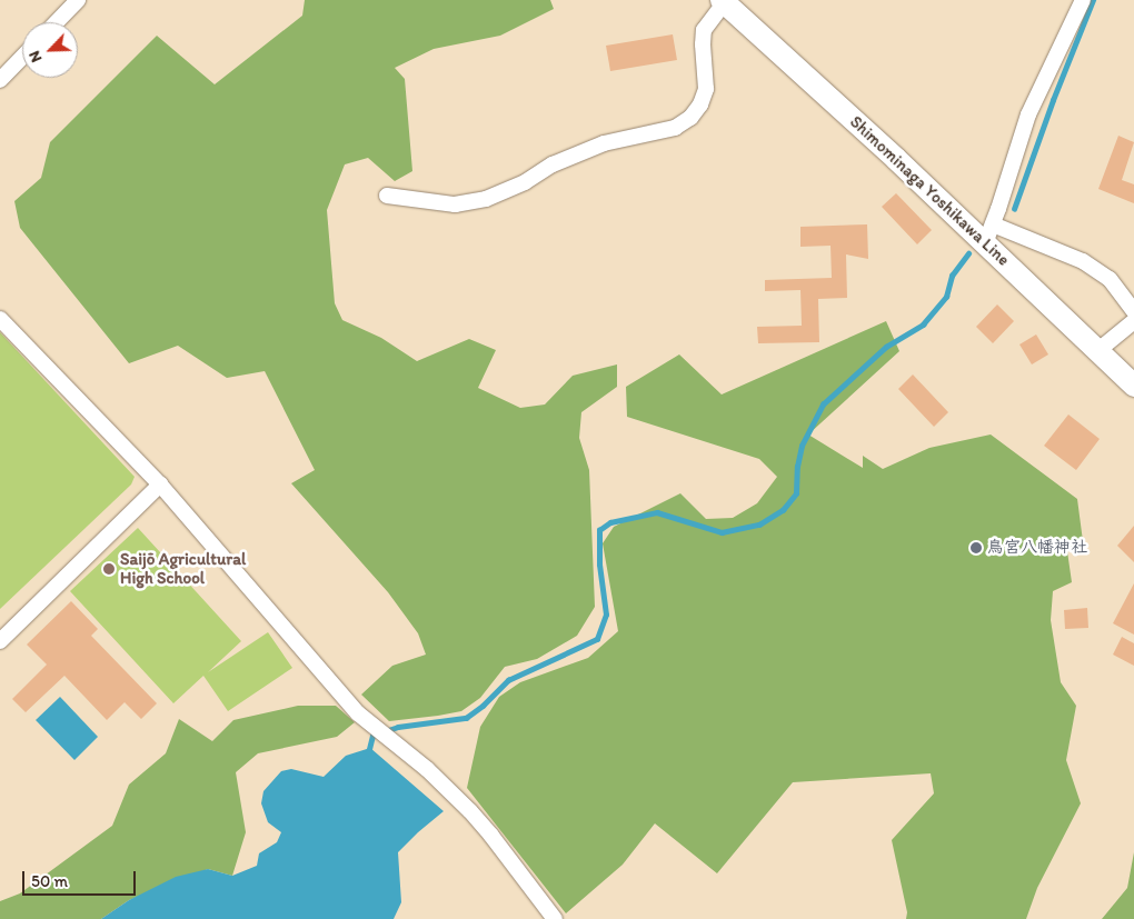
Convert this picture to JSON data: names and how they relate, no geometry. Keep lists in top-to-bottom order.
{
  "streets": {
    "main road": ["Shimominaga Yoshikawa Line"]
  },
  "places": ["鳥宮八幡神社", "Saijō Agricultural High School"],
  "scale_bar": "50 m",
  "north": "bottom left"
}
